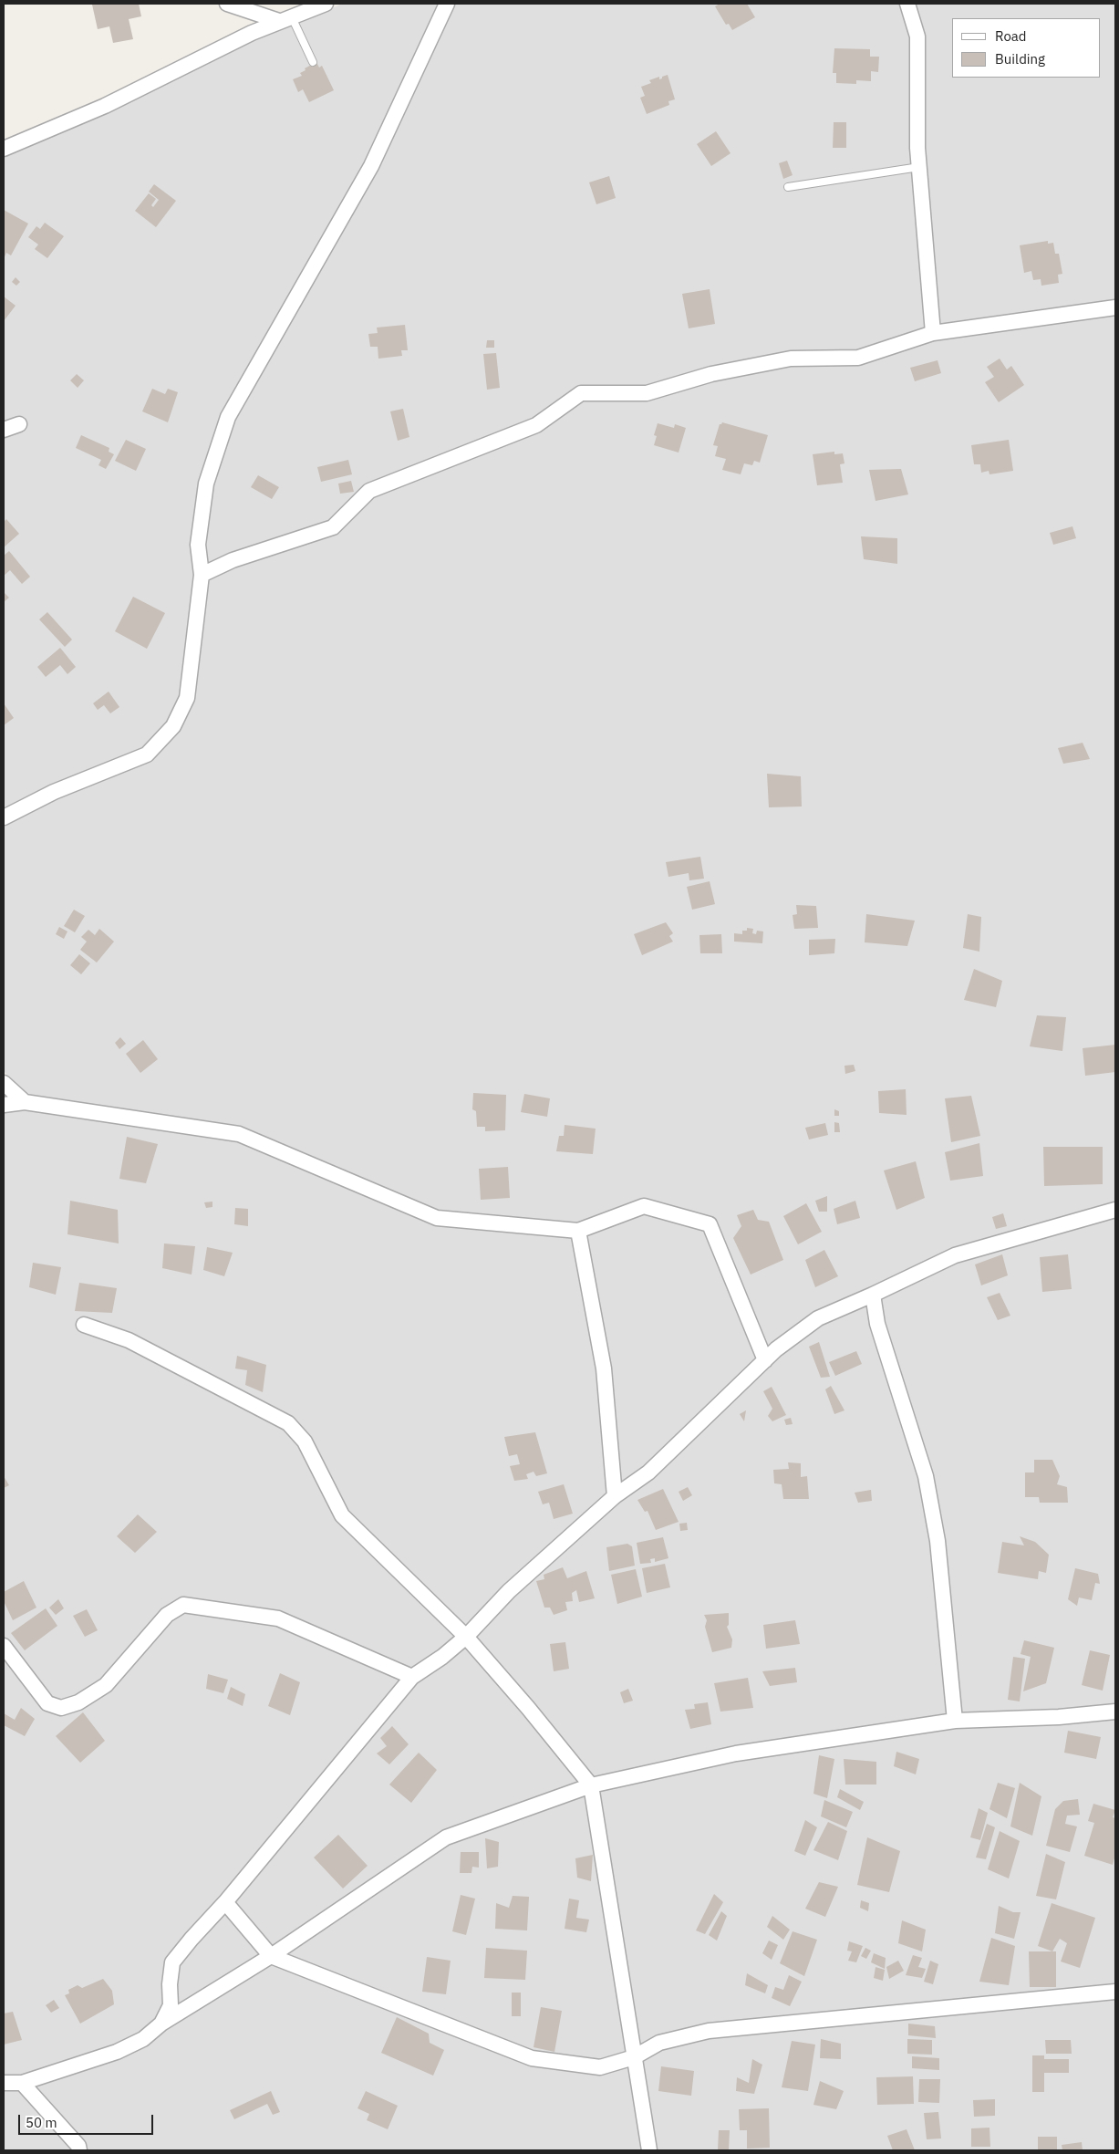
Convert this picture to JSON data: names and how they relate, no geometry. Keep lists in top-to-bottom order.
{
  "legend": ["Road", "Building"],
  "scale_bar": "50 m"
}
